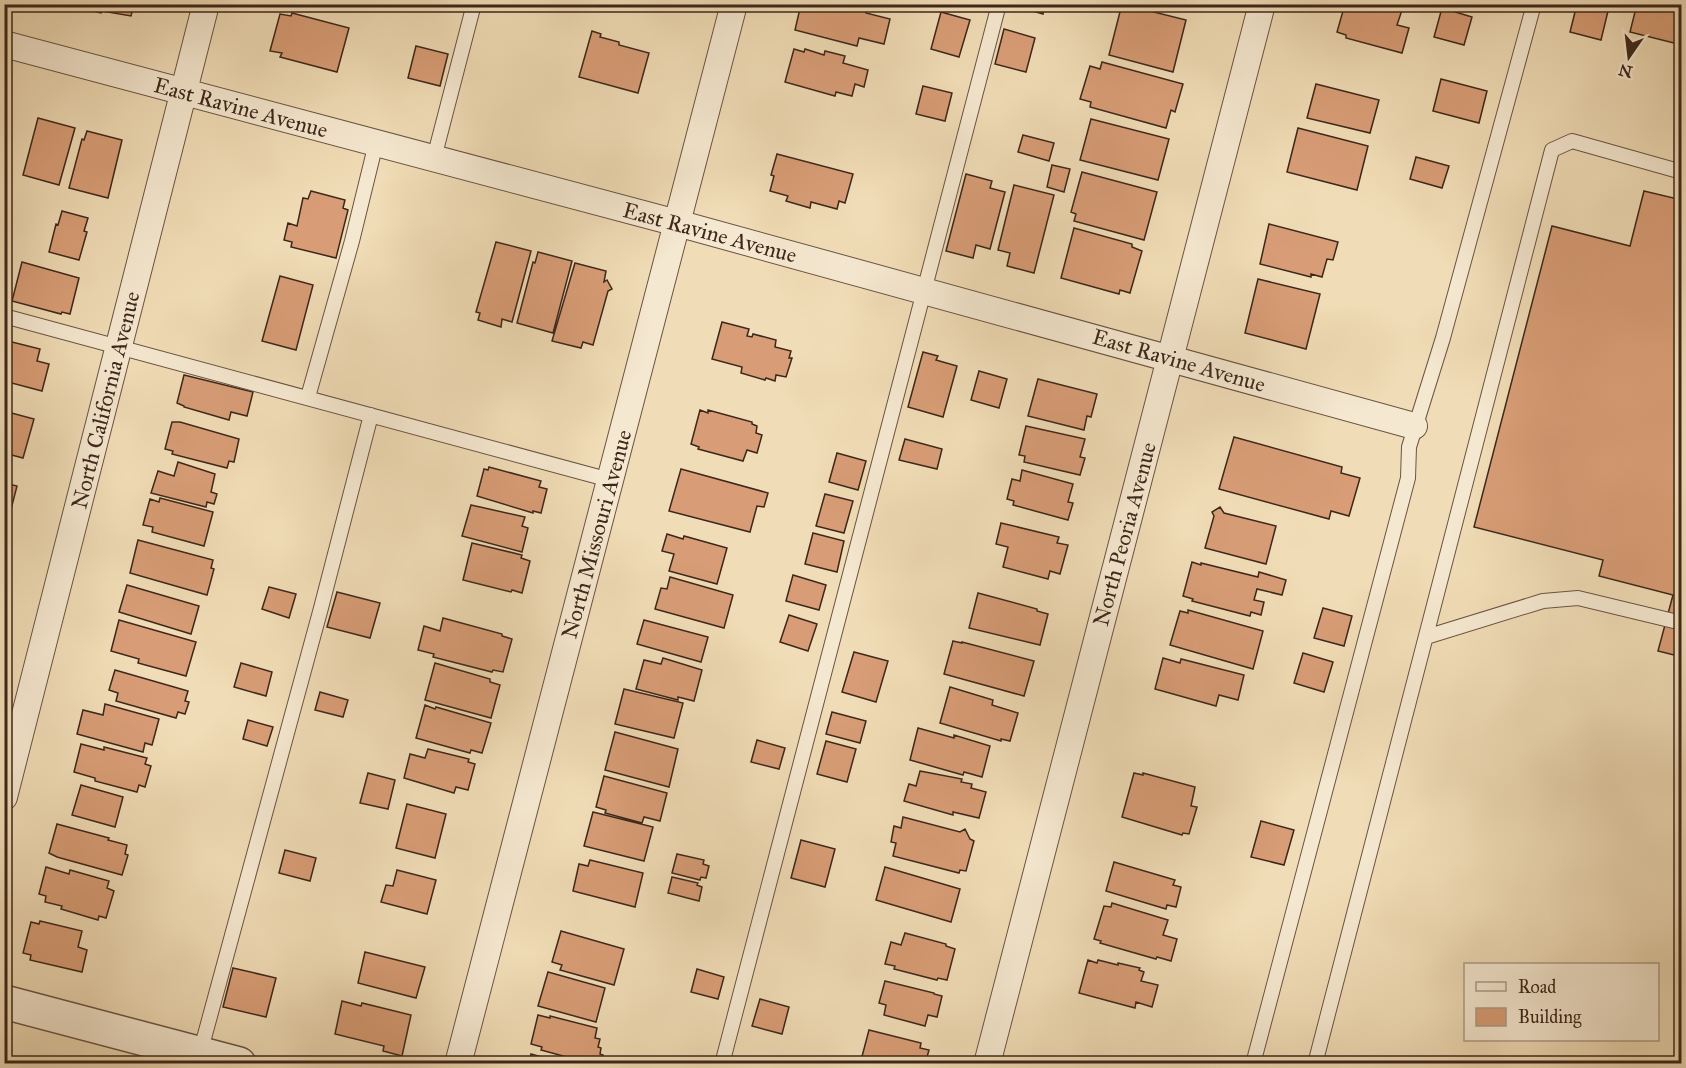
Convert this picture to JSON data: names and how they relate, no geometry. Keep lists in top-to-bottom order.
{
  "streets": {
    "street": [
      "East Ravine Avenue",
      "North California Avenue",
      "North Missouri Avenue",
      "North Peoria Avenue"
    ]
  },
  "crossings": [
    ["East Ravine Avenue", "North California Avenue"],
    ["East Ravine Avenue", "North Missouri Avenue"],
    ["East Ravine Avenue", "North Peoria Avenue"]
  ],
  "legend": ["Road", "Building"],
  "north": "bottom"
}
